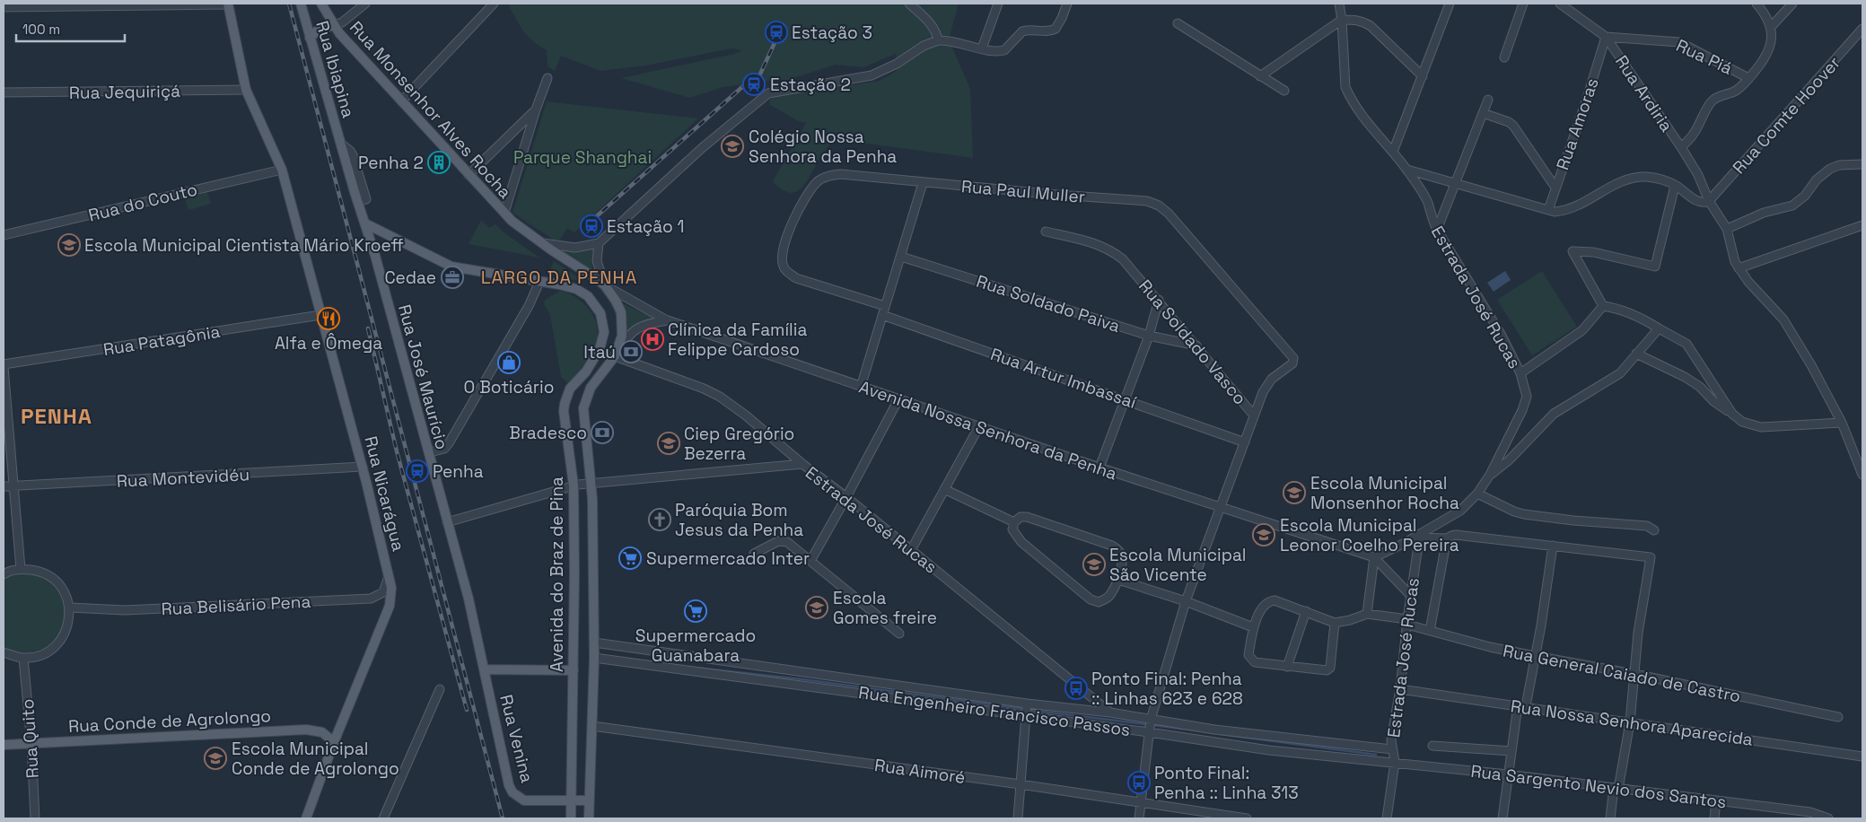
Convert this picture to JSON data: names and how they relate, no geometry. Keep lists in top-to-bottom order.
{
  "streets": {
    "main road": [
      "Rua Ibiapina",
      "Rua Monsenhor Alves Rocha",
      "Rua José Maurício",
      "Rua Nicarágua",
      "Avenida do Braz de Pina",
      "Rua Conde de Agrolongo",
      "Rua Venina"
    ],
    "street": [
      "Rua Piá",
      "Rua Jequiriçá",
      "Rua Ardiria",
      "Rua Comte Hoover",
      "Rua Amoras",
      "Rua Paul Muller",
      "Rua do Couto",
      "Estrada José Rucas",
      "Rua Soldado Paiva",
      "Rua Patagônia",
      "Rua Soldado Vasco",
      "Rua Artur Imbassaí",
      "Avenida Nossa Senhora da Penha",
      "Rua Montevidéu",
      "Rua Belisário Pena",
      "Rua General Caiado de Castro",
      "Rua Engenheiro Francisco Passos",
      "Rua Nossa Senhora Aparecida",
      "Rua Quito",
      "Rua Aimoré",
      "Rua Sargento Nevio dos Santos"
    ]
  },
  "crossings": [
    ["Rua Piá", "Rua Ardiria"],
    ["Rua Piá", "Rua Amoras"],
    ["Rua Ibiapina", "Rua José Maurício"],
    ["Rua Jequiriçá", "Rua Nicarágua"],
    ["Rua Ardiria", "Rua Comte Hoover"],
    ["Rua Ardiria", "Rua Amoras"],
    ["Rua Paul Muller", "Rua Soldado Vasco"],
    ["Rua do Couto", "Rua Nicarágua"],
    ["Estrada José Rucas", "Avenida Nossa Senhora da Penha"],
    ["Estrada José Rucas", "Avenida do Braz de Pina"],
    ["Estrada José Rucas", "Rua General Caiado de Castro"],
    ["Estrada José Rucas", "Rua Engenheiro Francisco Passos"],
    ["Estrada José Rucas", "Rua Nossa Senhora Aparecida"],
    ["Estrada José Rucas", "Rua Sargento Nevio dos Santos"],
    ["Rua Soldado Paiva", "Rua Soldado Vasco"],
    ["Rua Patagônia", "Rua Nicarágua"],
    ["Rua Soldado Vasco", "Rua Artur Imbassaí"],
    ["Rua Soldado Vasco", "Avenida Nossa Senhora da Penha"],
    ["Rua Soldado Vasco", "Rua Engenheiro Francisco Passos"],
    ["Rua Soldado Vasco", "Rua Aimoré"],
    ["Rua José Maurício", "Rua Venina"],
    ["Avenida Nossa Senhora da Penha", "Avenida do Braz de Pina"],
    ["Rua Montevidéu", "Rua Nicarágua"],
    ["Rua Nicarágua", "Rua Belisário Pena"],
    ["Rua Nicarágua", "Rua Conde de Agrolongo"],
    ["Avenida do Braz de Pina", "Rua Engenheiro Francisco Passos"],
    ["Avenida do Braz de Pina", "Rua Venina"],
    ["Avenida do Braz de Pina", "Rua Aimoré"],
    ["Rua Engenheiro Francisco Passos", "Rua Sargento Nevio dos Santos"],
    ["Rua Conde de Agrolongo", "Rua Quito"]
  ],
  "districts": ["LARGO DA PENHA", "PENHA"],
  "parks": ["Parque Shanghai"],
  "places": {
    "station": [
      "Estação 3",
      "Estação 2",
      "Estação 1",
      "Penha"
    ],
    "school or university": [
      "Colégio Nossa Senhora da Penha",
      "Escola Municipal Cientista Mário Kroeff",
      "Ciep Gregório Bezerra",
      "Escola Municipal Monsenhor Rocha",
      "Escola Municipal Leonor Coelho Pereira",
      "Escola Municipal São Vicente",
      "Escola Gomes freire",
      "Escola Municipal Conde de Agrolongo"
    ],
    "building": ["Penha 2"],
    "office": ["Cedae"],
    "restaurant": ["Alfa e Ômega"],
    "hospital": ["Clínica da Família Felippe Cardoso"],
    "bank": ["Itaú", "Bradesco"],
    "shop": ["O Boticário"],
    "church": ["Paróquia Bom Jesus da Penha"],
    "supermarket": ["Supermercado Inter", "Supermercado Guanabara"],
    "bus stop": ["Ponto Final: Penha :: Linhas 623 e 628", "Ponto Final: Penha :: Linha 313"]
  },
  "scale_bar": "100 m"
}
